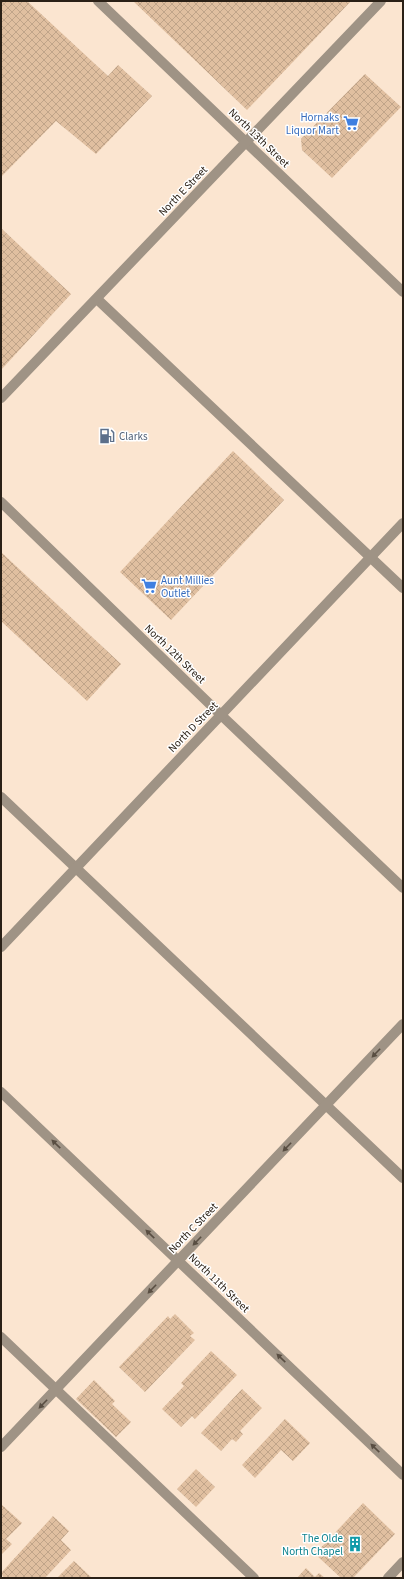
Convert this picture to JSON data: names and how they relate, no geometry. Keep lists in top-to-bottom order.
{
  "streets": {
    "street": [
      "North 13th Street",
      "North E Street",
      "North 12th Street",
      "North D Street",
      "North C Street",
      "North 11th Street"
    ]
  },
  "crossings": [
    ["North 13th Street", "North E Street"],
    ["North 12th Street", "North D Street"],
    ["North C Street", "North 11th Street"]
  ],
  "one_way": ["North C Street", "North 11th Street"],
  "places": {
    "supermarket": ["Hornaks Liquor Mart", "Aunt Millies Outlet"],
    "fuel station": ["Clarks"],
    "building": ["The Olde North Chapel"]
  }
}
